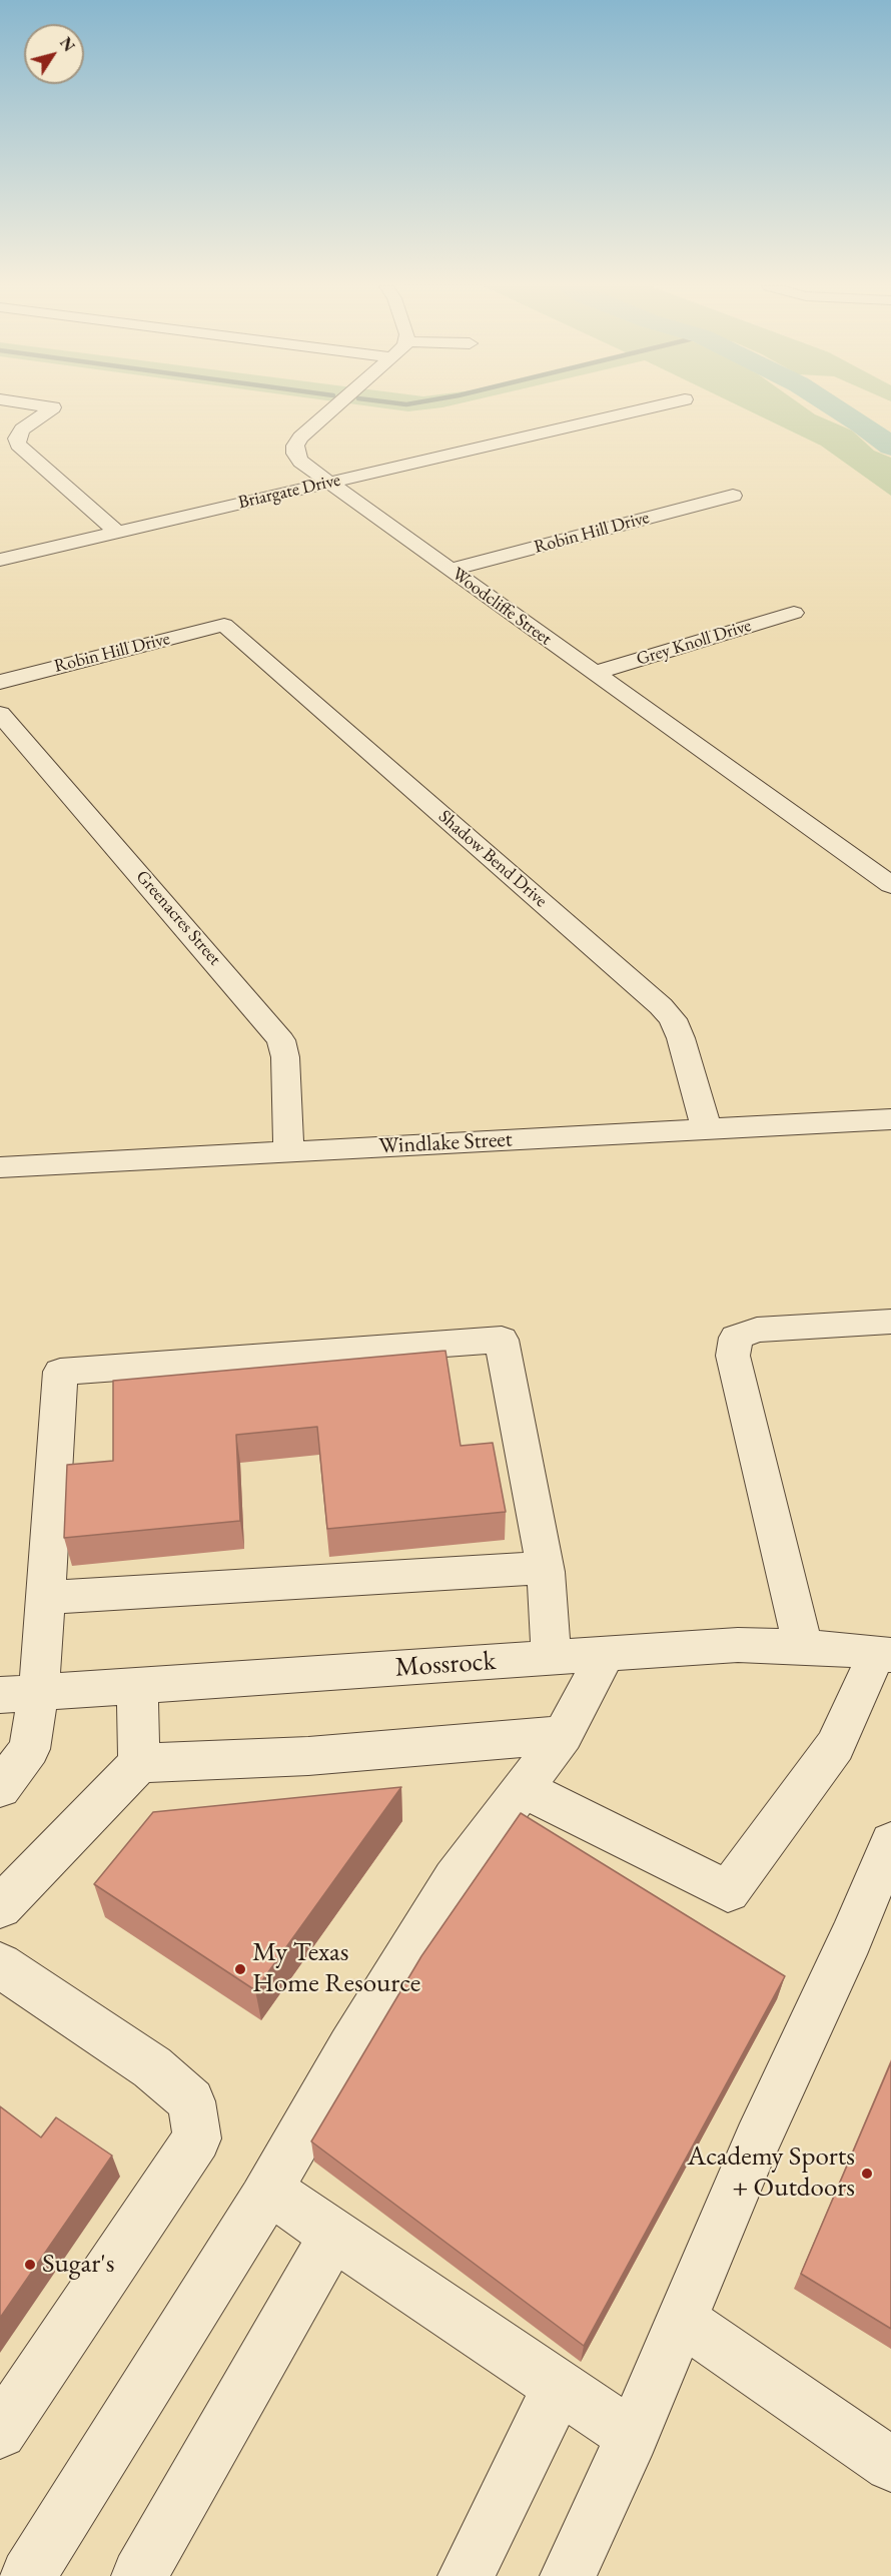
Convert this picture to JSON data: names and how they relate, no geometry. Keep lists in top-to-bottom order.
{
  "streets": {
    "street": [
      "Briargate Drive",
      "Robin Hill Drive",
      "Woodcliffe Street",
      "Grey Knoll Drive",
      "Shadow Bend Drive",
      "Greenacres Street",
      "Windlake Street",
      "Mossrock"
    ]
  },
  "crossings": [
    ["Briargate Drive", "Woodcliffe Street"],
    ["Robin Hill Drive", "Woodcliffe Street"],
    ["Robin Hill Drive", "Shadow Bend Drive"],
    ["Woodcliffe Street", "Grey Knoll Drive"],
    ["Shadow Bend Drive", "Windlake Street"],
    ["Greenacres Street", "Windlake Street"]
  ],
  "places": ["My Texas Home Resource", "Academy Sports + Outdoors", "Sugar's"],
  "north": "top right"
}
